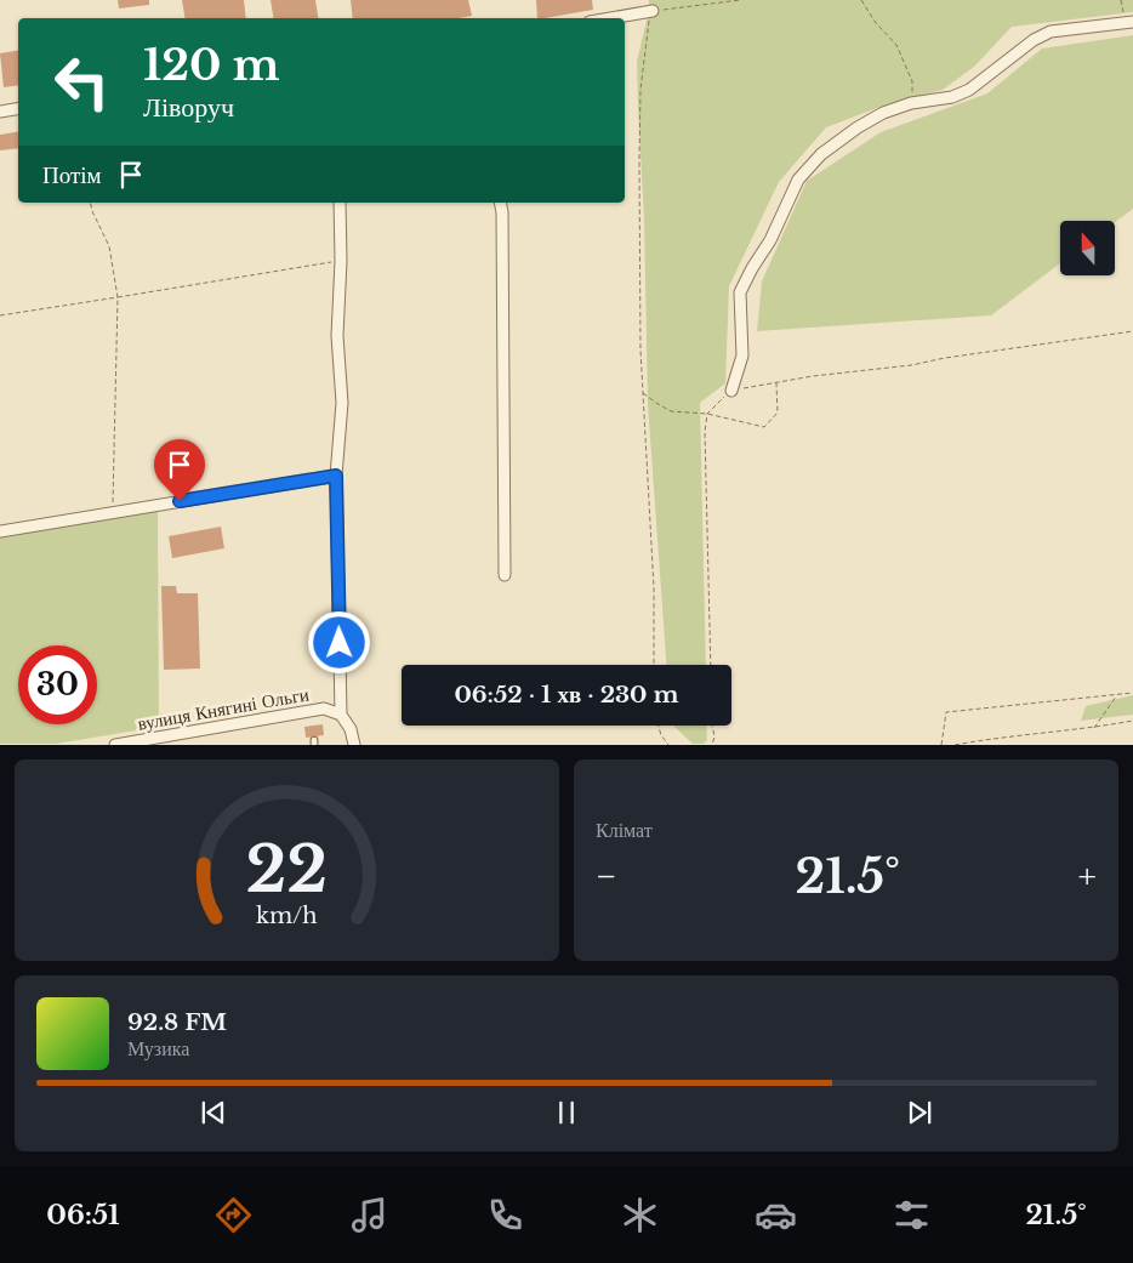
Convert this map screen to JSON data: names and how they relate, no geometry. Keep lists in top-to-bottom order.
{
  "streets": {
    "street": ["вулиця Княгині Ольги"]
  },
  "north": "top",
  "page": {
    "turn": ["120 m", "Ліворуч"],
    "then": "Потім",
    "limit": "30",
    "trip": "06:52 · 1 хв · 230 m",
    "tile": "Клімат",
    "heat": ["−", "21.5°", "+"],
    "song": ["92.8 FM", "Музика"],
    "tabs": ["06:51", "21.5°"],
    "gauge": ["22", "km/h"]
  }
}
